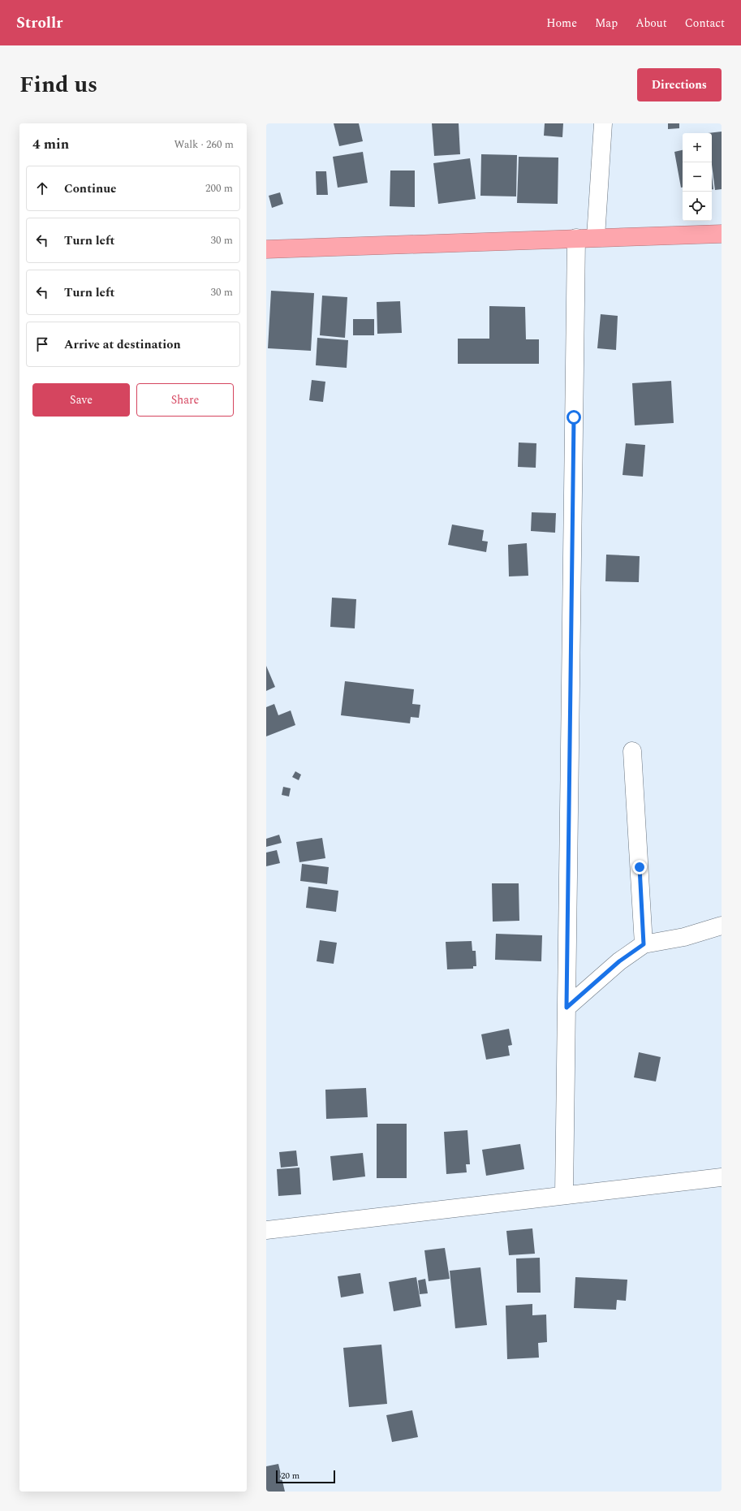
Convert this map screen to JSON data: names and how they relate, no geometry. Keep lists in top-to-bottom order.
{
  "scale_bar": "20 m",
  "page": {
    "header": "Strollr",
    "nav": [
      "Home",
      "Map",
      "About",
      "Contact"
    ],
    "title": "Find us",
    "buttons": [
      "Directions",
      ["Save", "Share"]
    ],
    "heading": ["4 min", "Walk · 260 m"],
    "map_buttons": ["+", "−"],
    "list": [
      ["Continue", "200 m"],
      ["Turn left", "30 m"],
      ["Turn left", "30 m"],
      "Arrive at destination"
    ],
    "scale": "20 m"
  }
}
